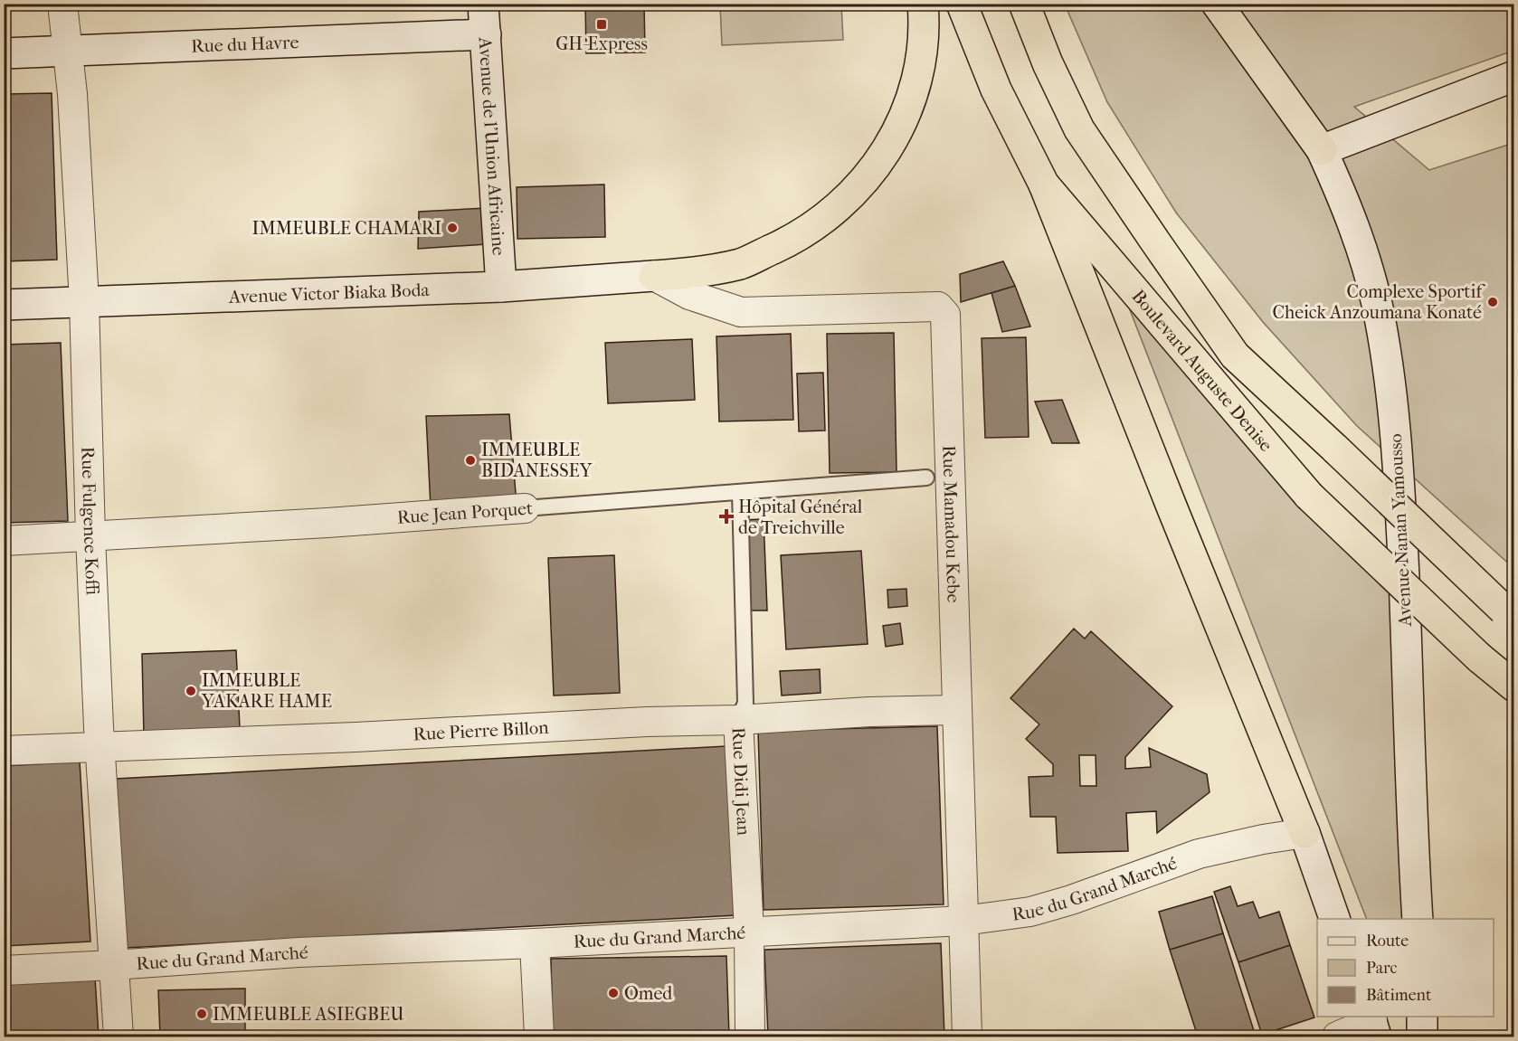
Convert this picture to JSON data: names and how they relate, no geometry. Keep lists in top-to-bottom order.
{
  "streets": {
    "highway": ["Boulevard Auguste Denise"],
    "main road": [
      "Rue du Havre",
      "Avenue de l'Union Africaine",
      "Avenue Victor Biaka Boda",
      "Avenue Nanan Yamousso"
    ],
    "street": [
      "Rue Jean Porquet",
      "Rue Fulgence Koffi",
      "Rue Mamadou Kebe",
      "Rue Pierre Billon",
      "Rue Didi Jean",
      "Rue du Grand Marché"
    ]
  },
  "crossings": [
    ["Rue du Havre", "Avenue de l'Union Africaine"],
    ["Rue du Havre", "Rue Fulgence Koffi"],
    ["Avenue de l'Union Africaine", "Avenue Victor Biaka Boda"],
    ["Avenue Victor Biaka Boda", "Rue Fulgence Koffi"],
    ["Avenue Victor Biaka Boda", "Rue Mamadou Kebe"],
    ["Rue Jean Porquet", "Rue Fulgence Koffi"],
    ["Rue Jean Porquet", "Rue Didi Jean"],
    ["Rue Fulgence Koffi", "Rue Pierre Billon"],
    ["Rue Fulgence Koffi", "Rue du Grand Marché"],
    ["Rue Mamadou Kebe", "Rue Pierre Billon"],
    ["Rue Mamadou Kebe", "Rue du Grand Marché"],
    ["Rue Pierre Billon", "Rue Didi Jean"],
    ["Rue Didi Jean", "Rue du Grand Marché"]
  ],
  "places": {
    "transit": ["GH-Express"],
    "other": [
      "IMMEUBLE CHAMARI",
      "Complexe Sportif Cheick Anzoumana Konaté",
      "IMMEUBLE BIDANESSEY",
      "IMMEUBLE YAKARE HAME",
      "Omed",
      "IMMEUBLE ASIEGBEU"
    ],
    "health": ["Hôpital Général de Treichville"]
  },
  "legend": ["Route", "Parc", "Bâtiment"]
}
